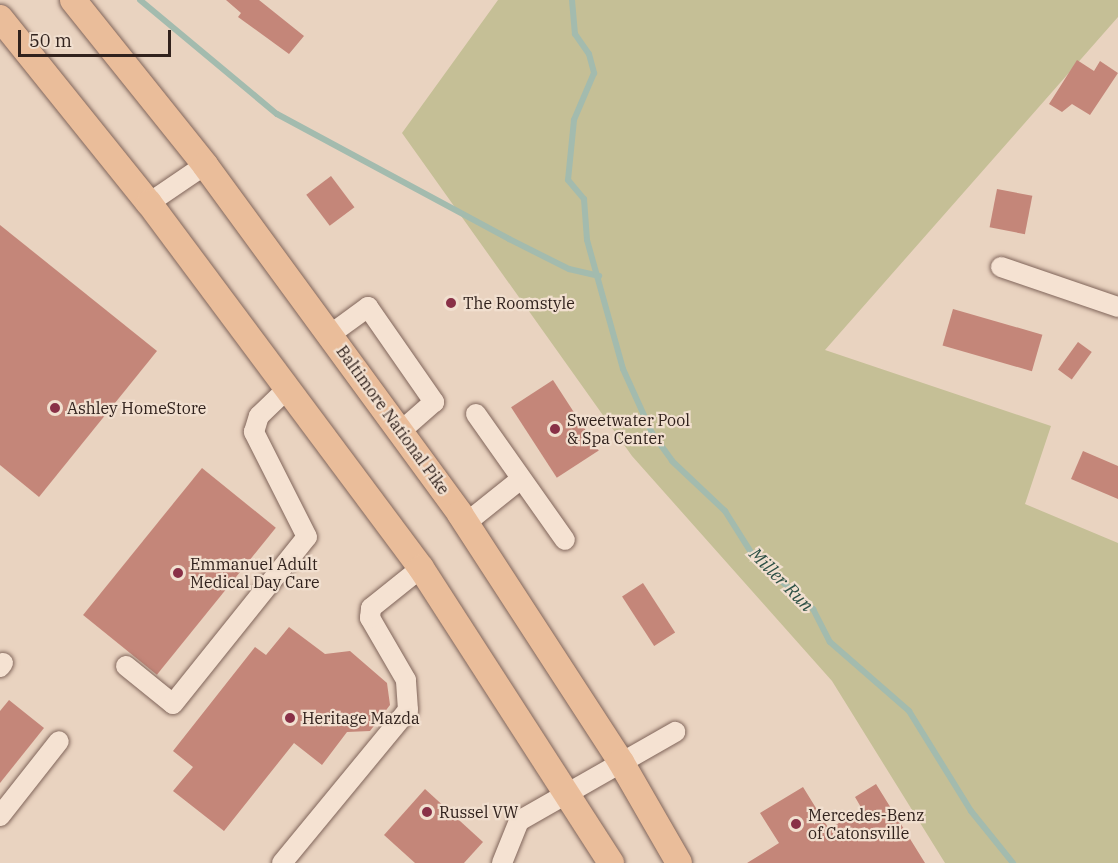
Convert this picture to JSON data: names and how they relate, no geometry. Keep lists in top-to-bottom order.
{
  "streets": {
    "main road": ["Baltimore National Pike"]
  },
  "water": ["Miller Run"],
  "places": [
    "The Roomstyle",
    "Ashley HomeStore",
    "Sweetwater Pool & Spa Center",
    "Emmanuel Adult Medical Day Care",
    "Heritage Mazda",
    "Russel VW",
    "Mercedes-Benz of Catonsville"
  ],
  "scale_bar": "50 m"
}
